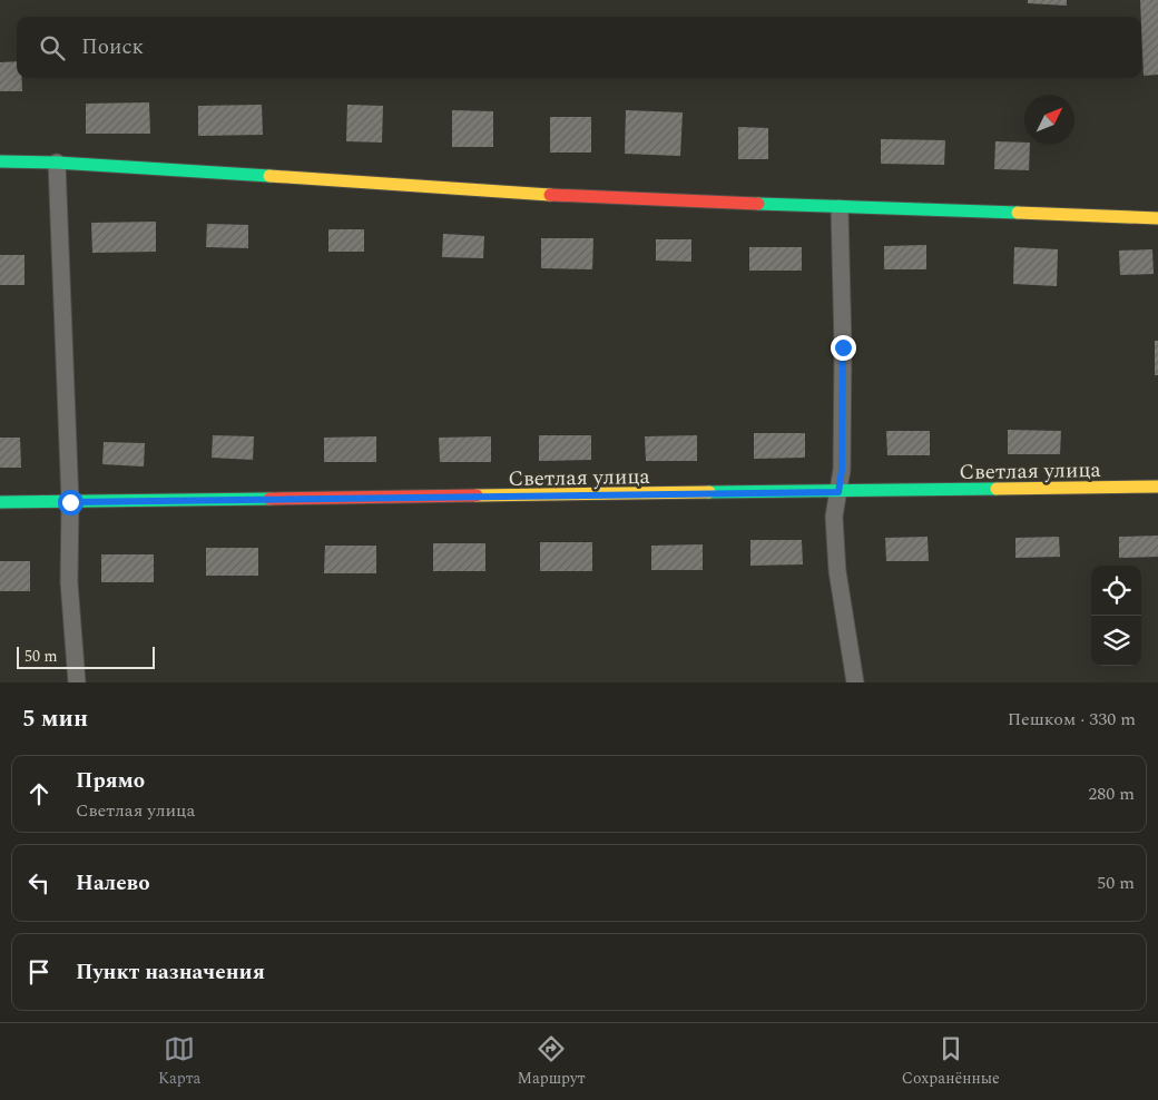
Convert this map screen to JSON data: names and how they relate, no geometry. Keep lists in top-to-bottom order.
{
  "streets": {
    "street": ["Светлая улица"]
  },
  "scale_bar": "50 m",
  "north": "top right",
  "page": {
    "search": "Поиск",
    "scale": "50 m",
    "heading": ["5 мин", "Пешком · 330 m"],
    "list": [
      ["Прямо", "Светлая улица", "280 m"],
      ["Налево", "50 m"],
      "Пункт назначения"
    ],
    "nav": ["Карта", "Маршрут", "Сохранённые"]
  }
}
